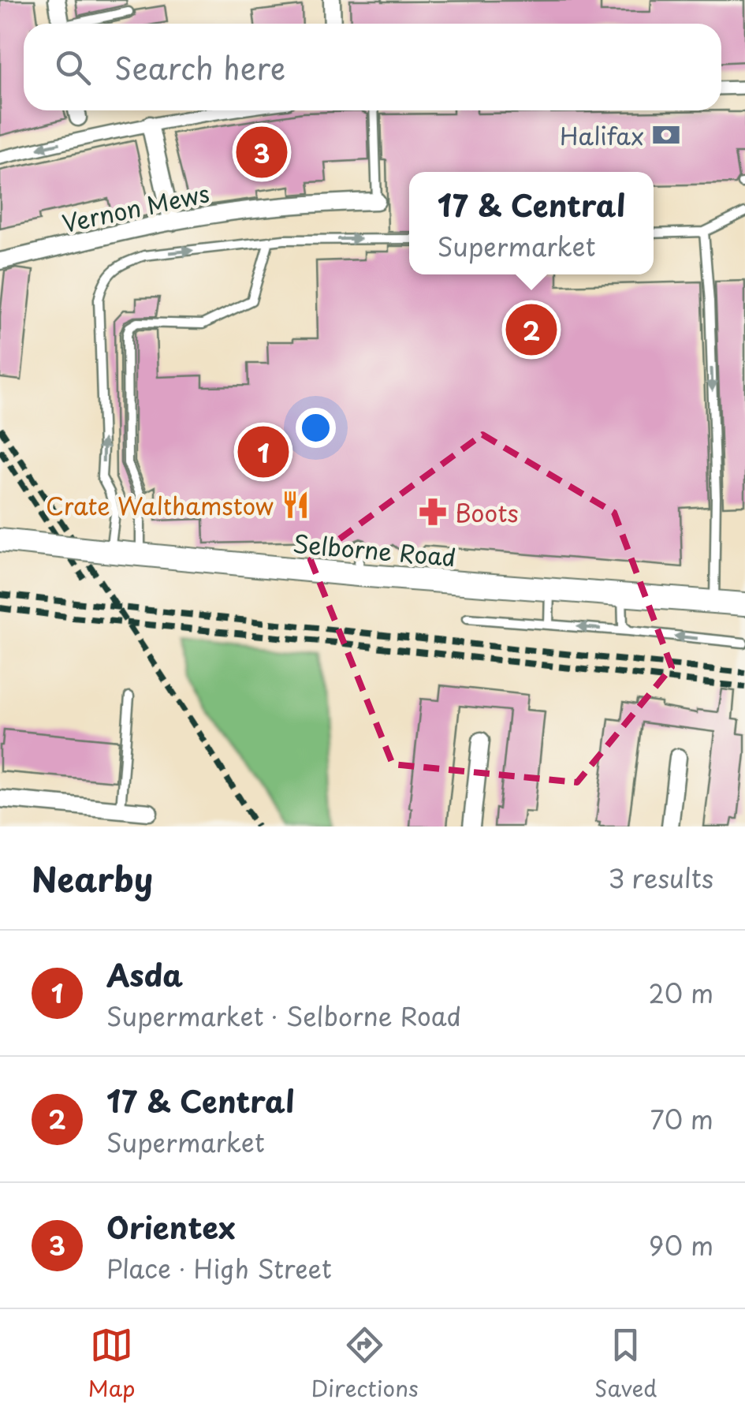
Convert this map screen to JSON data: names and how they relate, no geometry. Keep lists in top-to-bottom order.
{
  "streets": {
    "street": ["Vernon Mews", "Selborne Road"]
  },
  "places": {
    "bank": ["Halifax"],
    "restaurant": ["Crate Walthamstow"],
    "pharmacy": ["Boots"]
  },
  "page": {
    "search": "Search here",
    "pins": ["3", "2", "1"],
    "popup": ["17 & Central", "Supermarket"],
    "heading": ["Nearby", "3 results"],
    "list": [
      {
        "mark": "1",
        "name": "Asda",
        "note": "Supermarket · Selborne Road",
        "value": "20 m"
      },
      {
        "mark": "2",
        "name": "17 & Central",
        "note": "Supermarket",
        "value": "70 m"
      },
      {
        "mark": "3",
        "name": "Orientex",
        "note": "Place · High Street",
        "value": "90 m"
      }
    ],
    "nav": ["Map", "Directions", "Saved"]
  }
}
